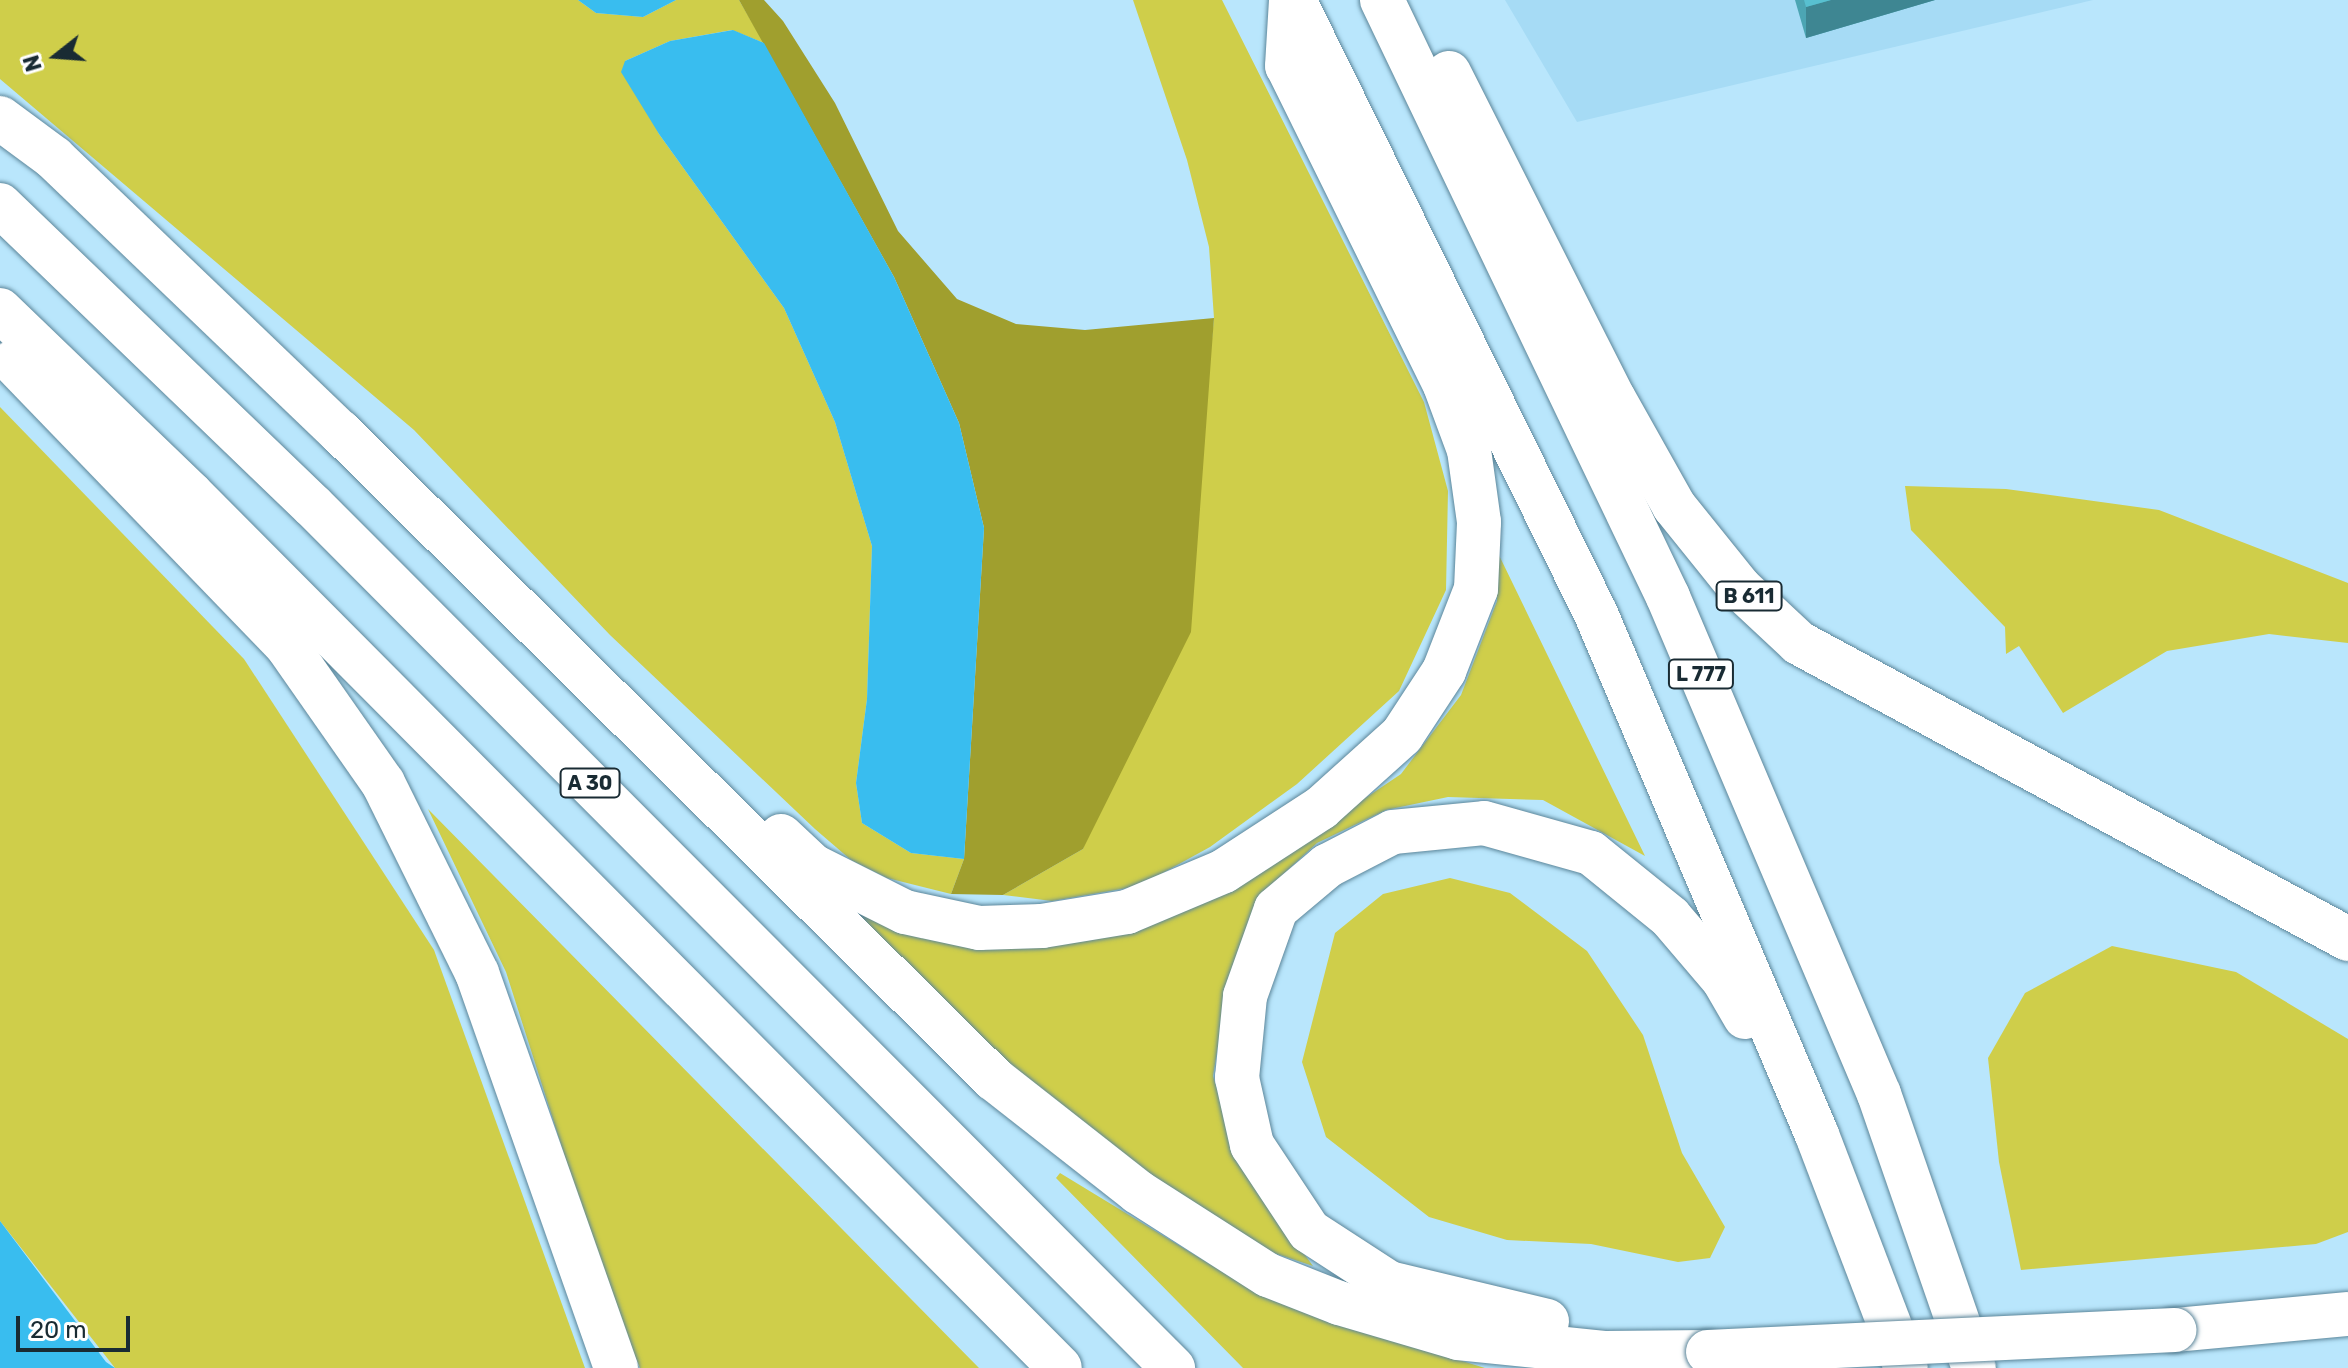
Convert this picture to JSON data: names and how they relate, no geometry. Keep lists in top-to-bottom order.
{
  "streets": {
    "highway": ["B 611", "L 777", "A 30"]
  },
  "scale_bar": "20 m",
  "north": "left"
}
